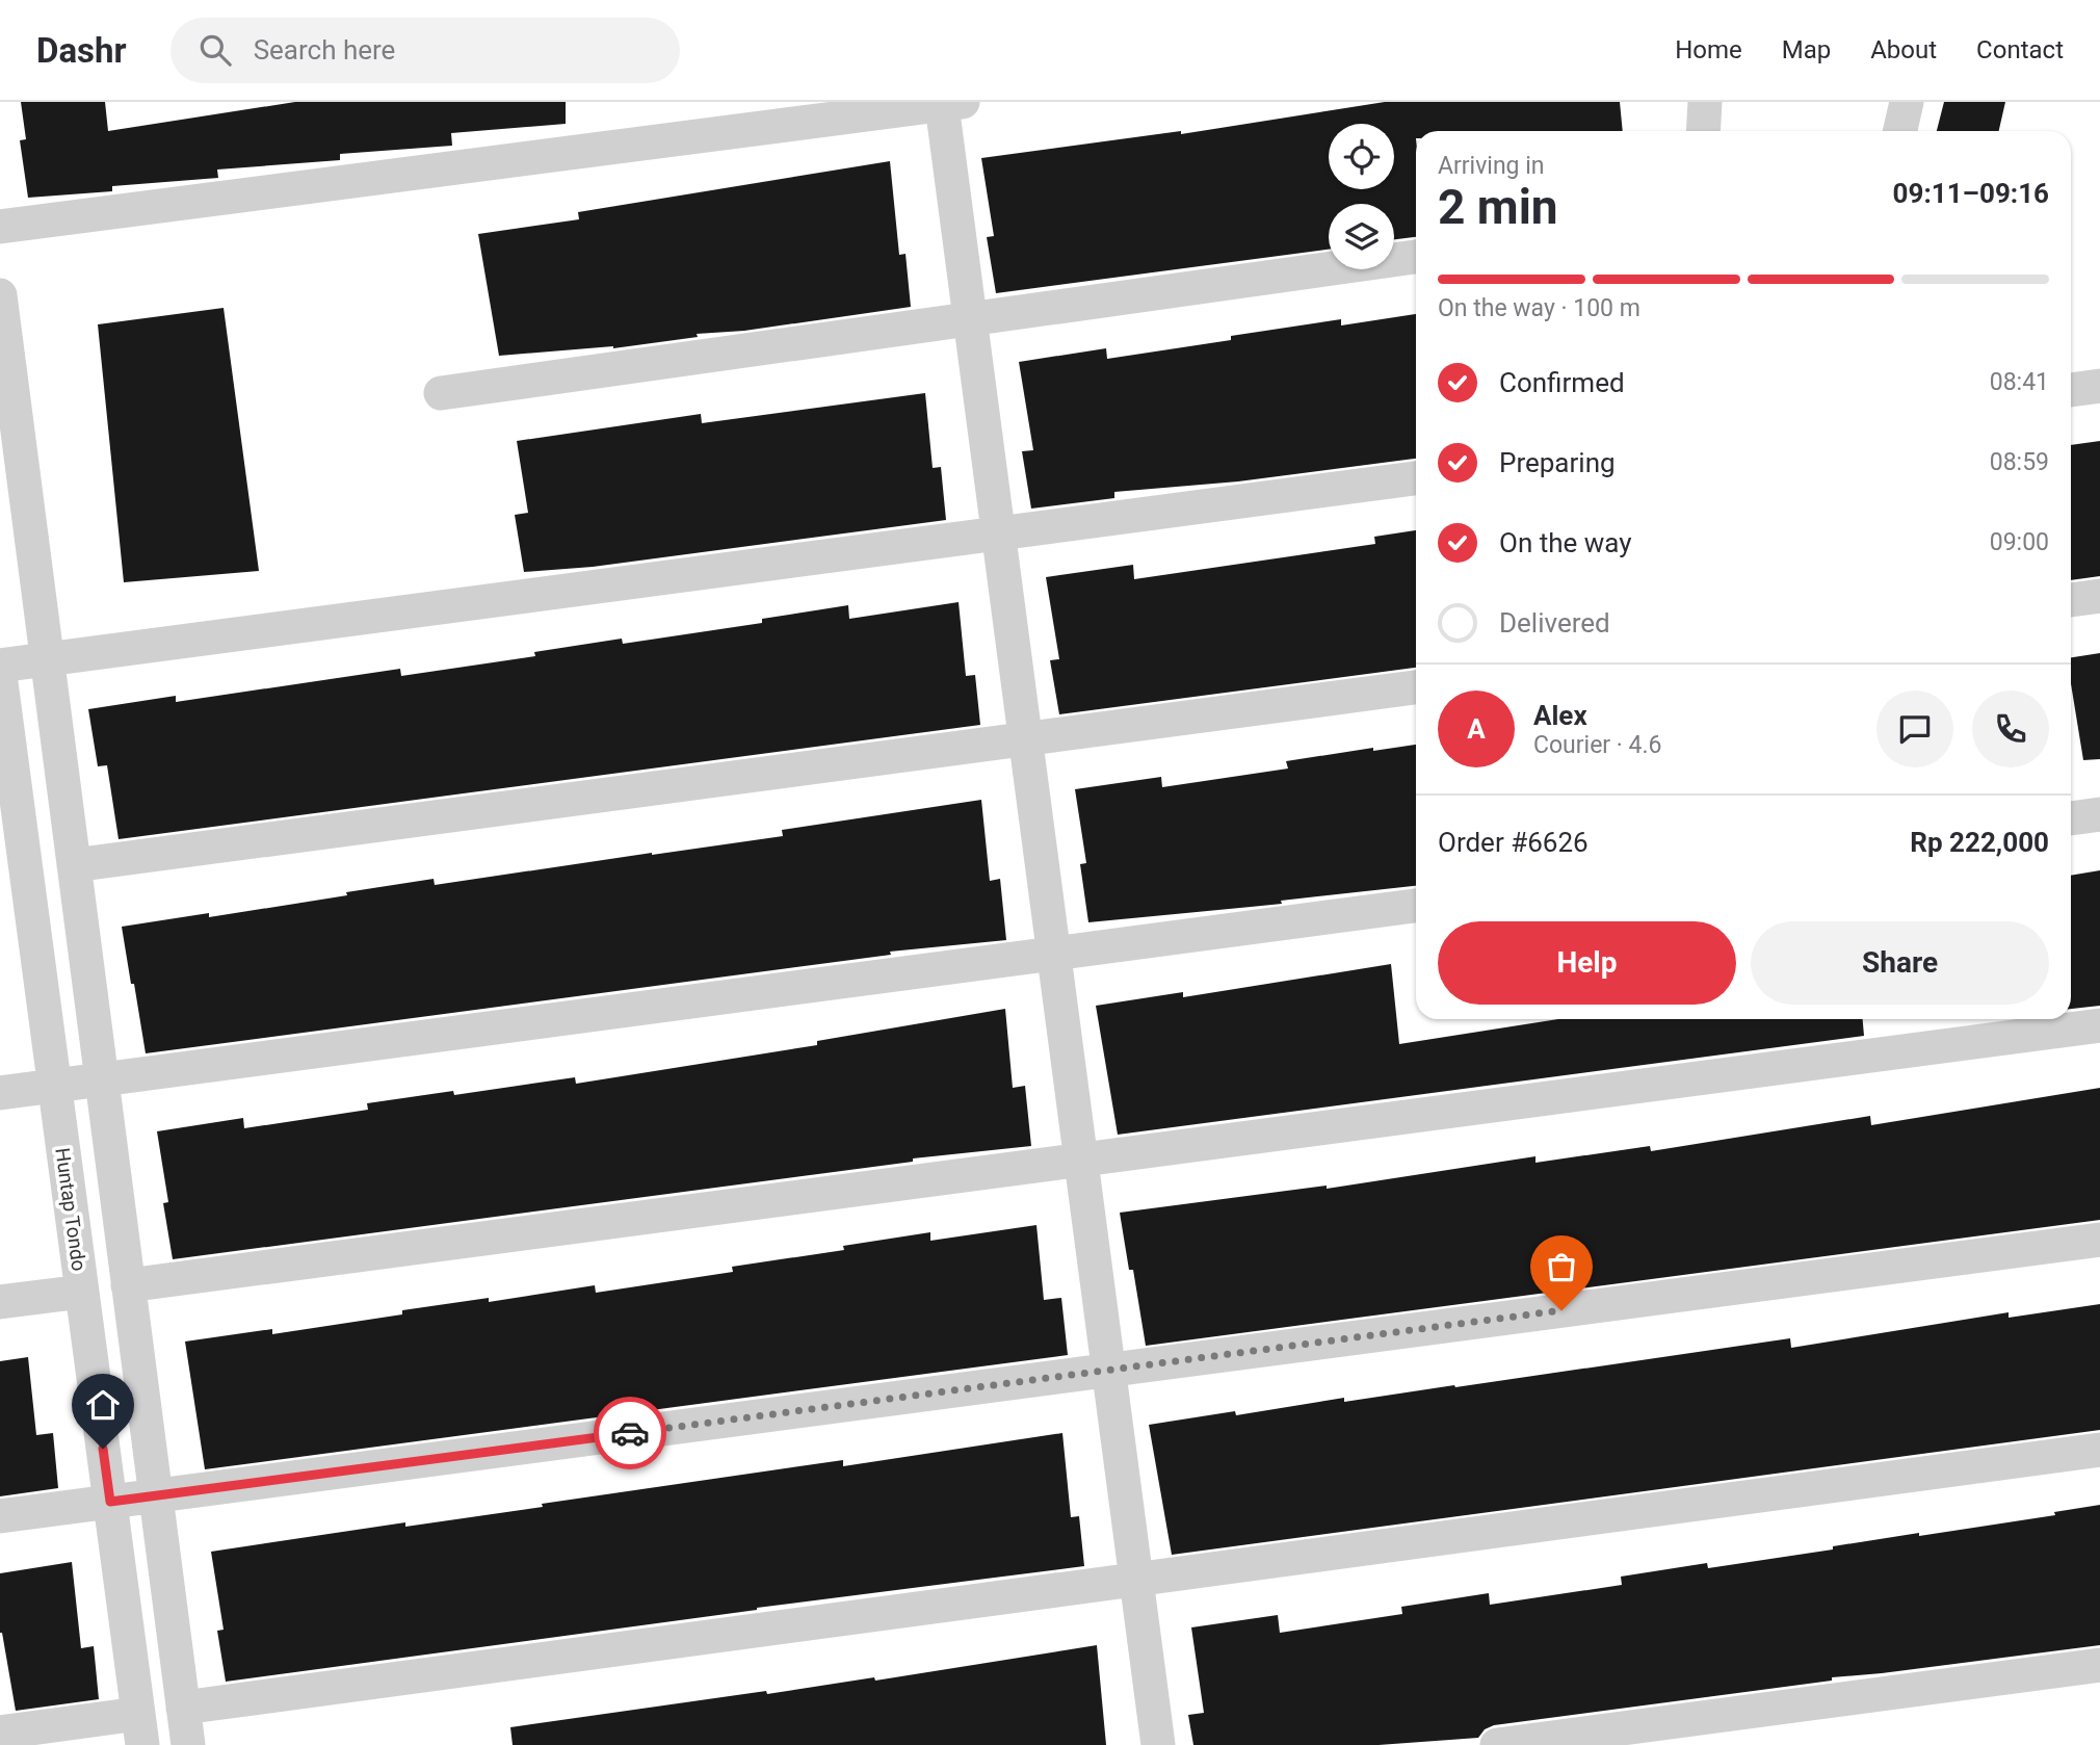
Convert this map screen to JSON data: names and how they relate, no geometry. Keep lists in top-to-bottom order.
{
  "streets": {
    "street": ["Huntap Tondo"]
  },
  "page": {
    "header": "Dashr",
    "search": "Search here",
    "nav": [
      "Home",
      "Map",
      "About",
      "Contact"
    ],
    "heading": ["2 min", "Arriving in", "09:11–09:16"],
    "panel": [
      "Alex",
      "Courier · 4.6",
      "Order #6626",
      "Rp 222,000"
    ],
    "bar": "On the way · 100 m",
    "list": [
      ["Confirmed", "08:41"],
      ["Preparing", "08:59"],
      ["On the way", "09:00"],
      "Delivered"
    ],
    "round": "A",
    "buttons": ["Help", "Share"]
  }
}
